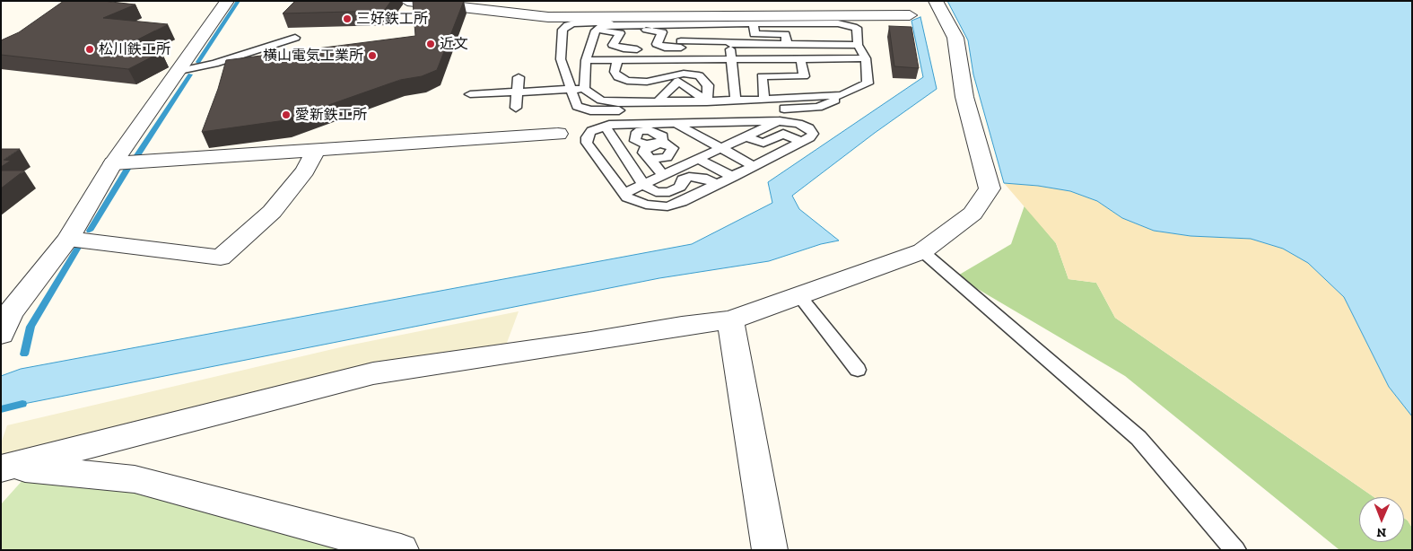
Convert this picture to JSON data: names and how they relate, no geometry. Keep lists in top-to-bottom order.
{
  "places": [
    "三好鉄工所",
    "近文",
    "松川鉄工所",
    "横山電気工業所",
    "愛新鉄工所"
  ],
  "north": "bottom"
}
